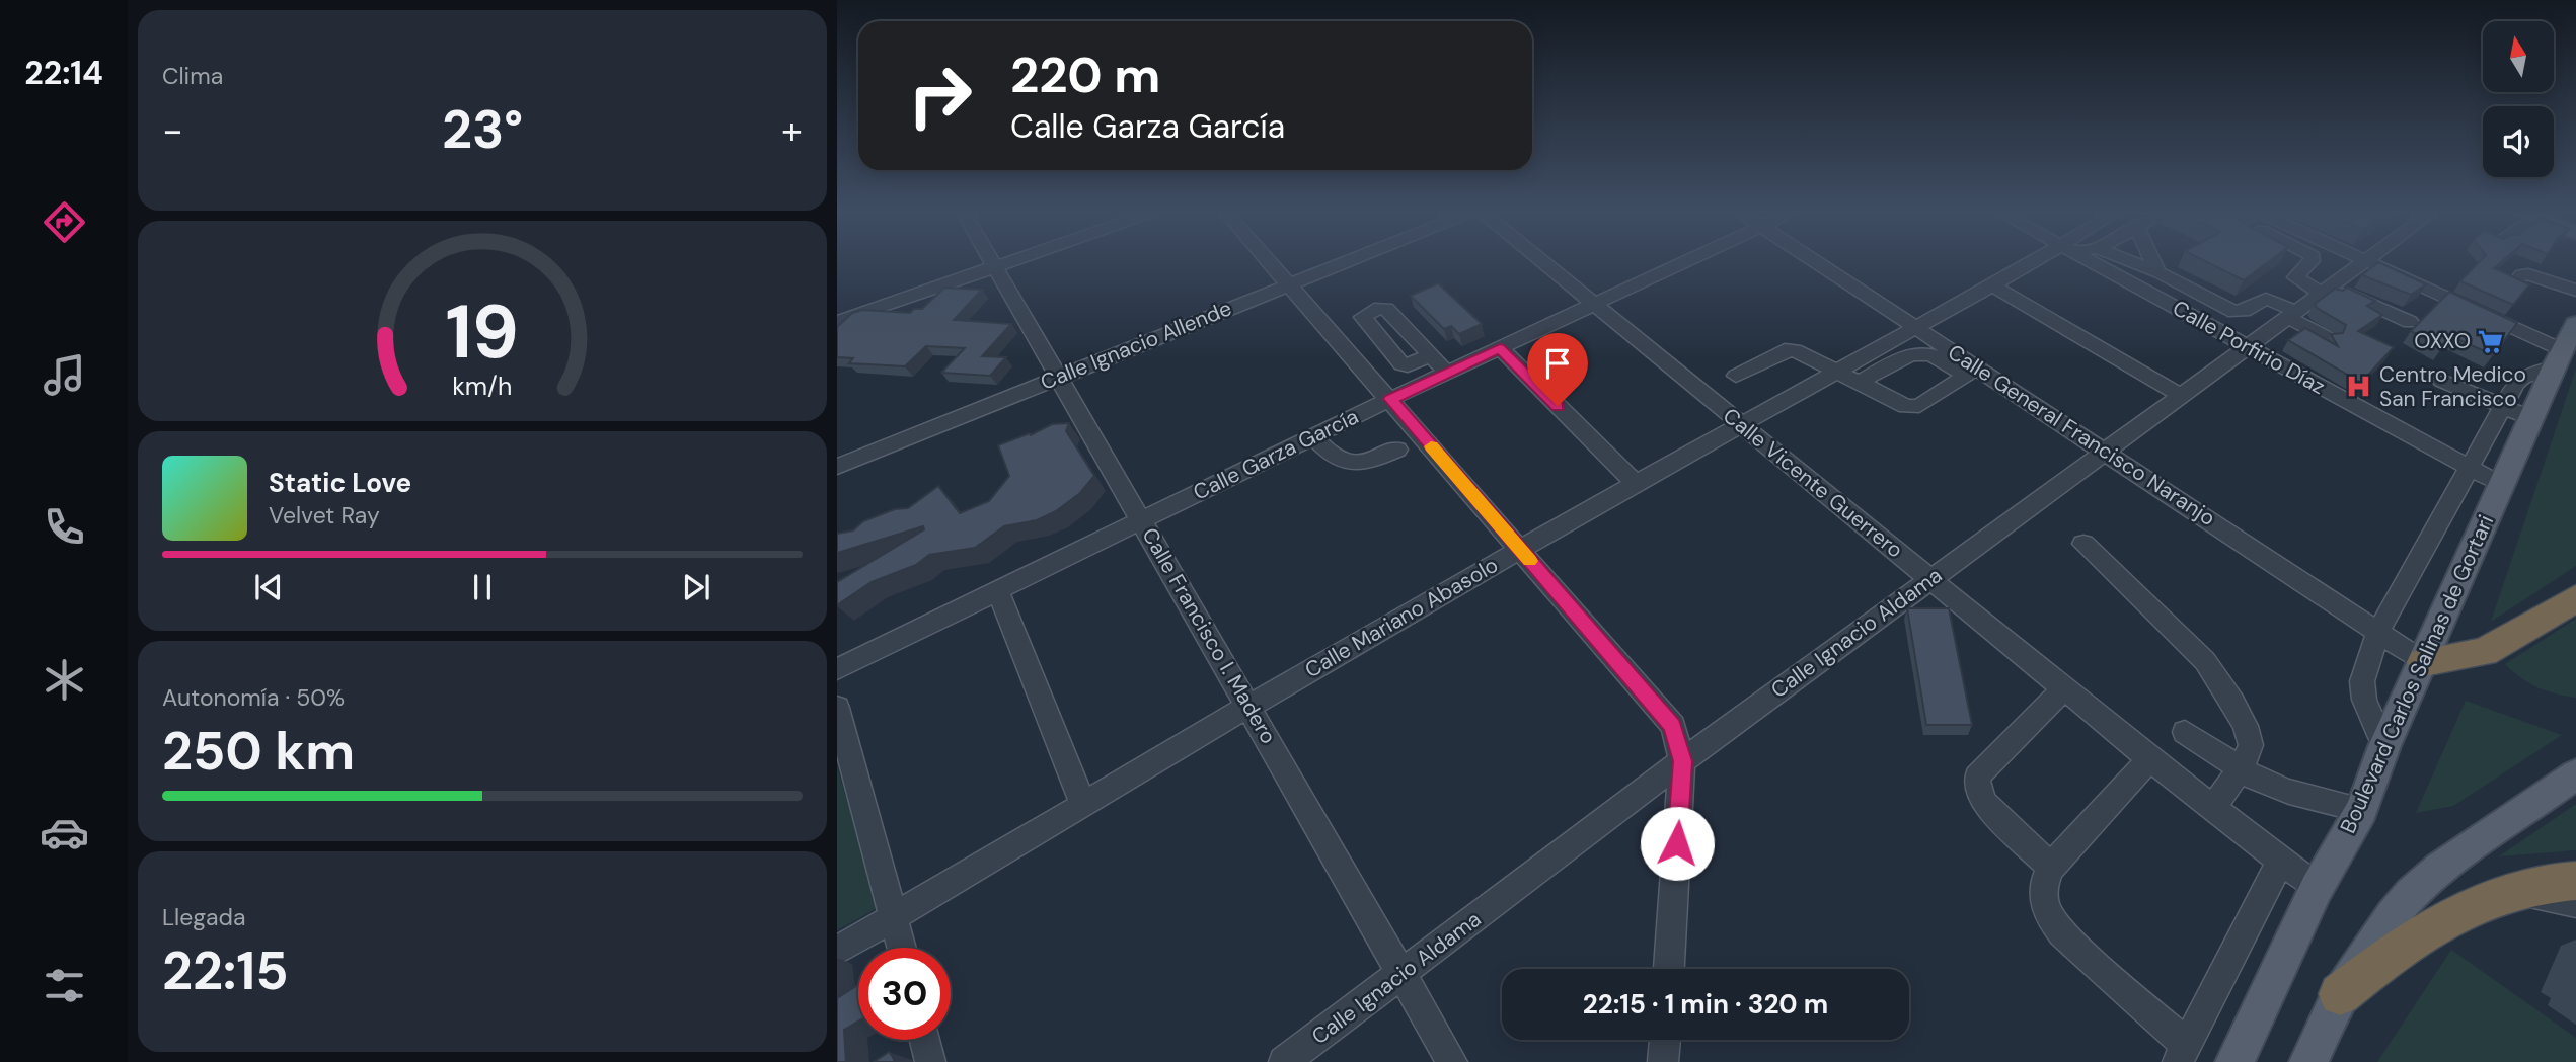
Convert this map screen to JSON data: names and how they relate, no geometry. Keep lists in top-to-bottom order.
{
  "streets": {
    "main road": ["Boulevard Carlos Salinas de Gortari"],
    "street": [
      "Calle Ignacio Allende",
      "Calle Porfirio Díaz",
      "Calle General Francisco Naranjo",
      "Calle Garza García",
      "Calle Vicente Guerrero",
      "Calle Mariano Abasolo",
      "Calle Ignacio Aldama",
      "Calle Francisco I. Madero"
    ]
  },
  "crossings": [
    ["Calle Ignacio Allende", "Calle Francisco I. Madero"],
    ["Calle Porfirio Díaz", "Calle Ignacio Aldama"],
    ["Calle Porfirio Díaz", "Boulevard Carlos Salinas de Gortari"],
    ["Calle General Francisco Naranjo", "Calle Mariano Abasolo"],
    ["Calle General Francisco Naranjo", "Calle Ignacio Aldama"],
    ["Calle General Francisco Naranjo", "Boulevard Carlos Salinas de Gortari"],
    ["Calle Garza García", "Calle Vicente Guerrero"],
    ["Calle Garza García", "Calle Francisco I. Madero"],
    ["Calle Vicente Guerrero", "Calle Mariano Abasolo"],
    ["Calle Vicente Guerrero", "Calle Ignacio Aldama"],
    ["Calle Vicente Guerrero", "Boulevard Carlos Salinas de Gortari"],
    ["Calle Mariano Abasolo", "Calle Francisco I. Madero"],
    ["Calle Ignacio Aldama", "Calle Francisco I. Madero"]
  ],
  "places": {
    "supermarket": ["OXXO"],
    "hospital": ["Centro Medico San Francisco"]
  },
  "north": "top",
  "page": {
    "tabs": "22:14",
    "tile": [
      "Clima",
      ["Autonomía · 50%", "250 km"],
      ["Llegada", "22:15"]
    ],
    "turn": ["220 m", "Calle Garza García"],
    "heat": ["−", "23°", "+"],
    "song": ["Static Love", "Velvet Ray"],
    "limit": "30",
    "trip": "22:15 · 1 min · 320 m",
    "gauge": ["19", "km/h"]
  }
}
